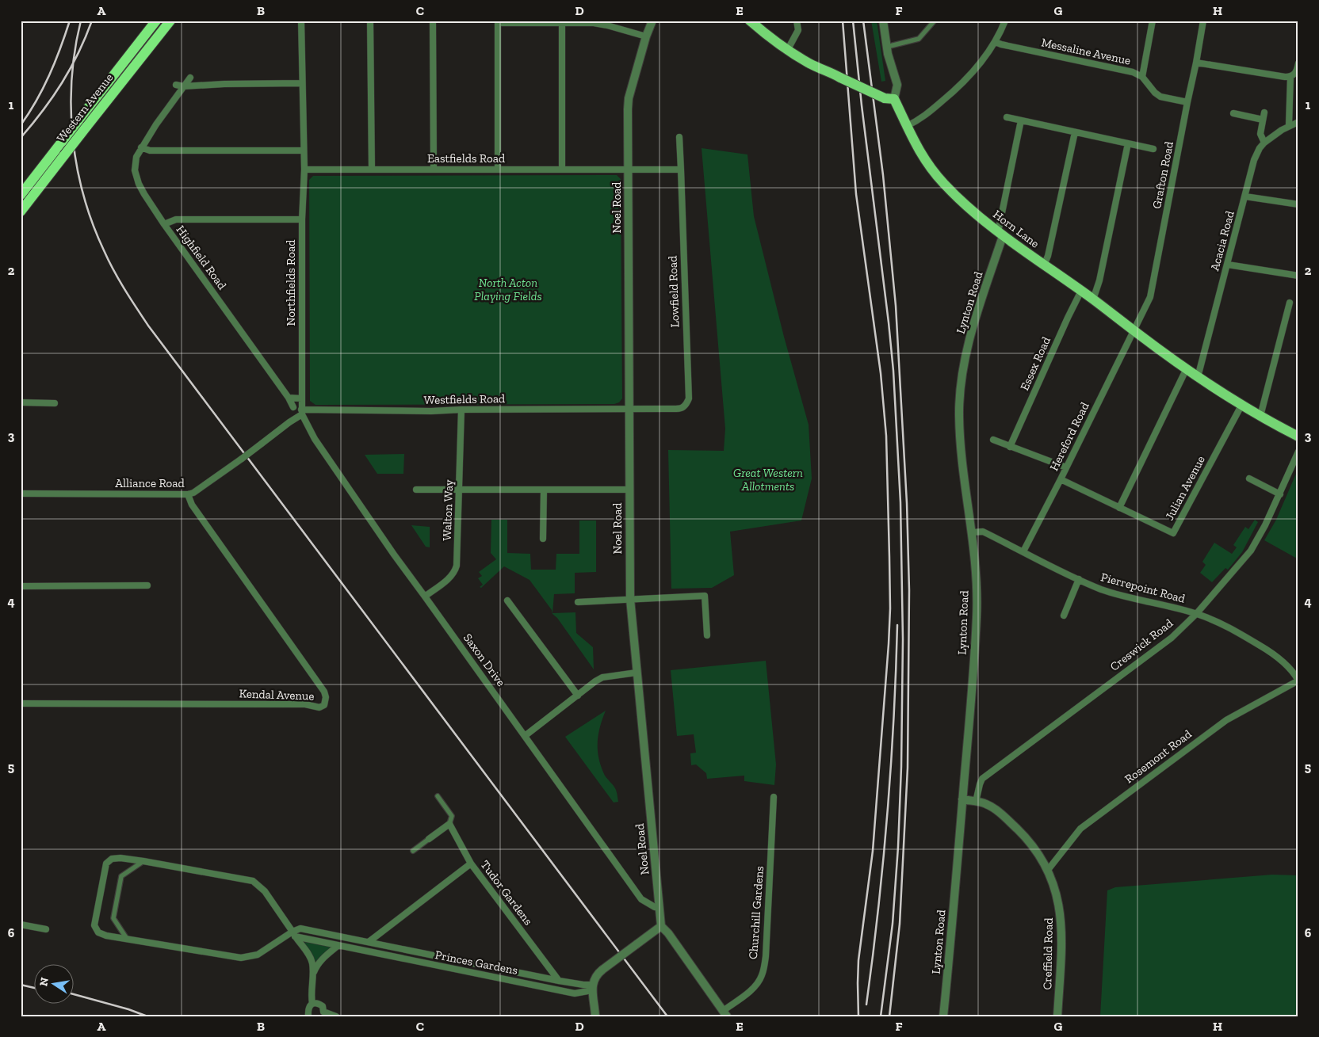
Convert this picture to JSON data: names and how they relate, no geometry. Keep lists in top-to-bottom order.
{
  "streets": {
    "highway": ["Western Avenue"],
    "main road": ["Horn Lane"],
    "street": [
      "Messaline Avenue",
      "Eastfields Road",
      "Grafton Road",
      "Noel Road",
      "Acacia Road",
      "Highfield Road",
      "Northfields Road",
      "Lowfield Road",
      "Lynton Road",
      "Essex Road",
      "Westfields Road",
      "Hereford Road",
      "Alliance Road",
      "Julian Avenue",
      "Walton Way",
      "Pierrepoint Road",
      "Creswick Road",
      "Saxon Drive",
      "Kendal Avenue",
      "Rosemont Road",
      "Tudor Gardens",
      "Churchill Gardens",
      "Creffield Road",
      "Princes Gardens"
    ]
  },
  "crossings": [
    ["Messaline Avenue", "Grafton Road"],
    ["Eastfields Road", "Noel Road"],
    ["Eastfields Road", "Northfields Road"],
    ["Grafton Road", "Horn Lane"],
    ["Grafton Road", "Hereford Road"],
    ["Noel Road", "Lowfield Road"],
    ["Noel Road", "Westfields Road"],
    ["Noel Road", "Saxon Drive"],
    ["Horn Lane", "Acacia Road"],
    ["Horn Lane", "Lynton Road"],
    ["Horn Lane", "Essex Road"],
    ["Horn Lane", "Hereford Road"],
    ["Horn Lane", "Julian Avenue"],
    ["Highfield Road", "Northfields Road"],
    ["Northfields Road", "Westfields Road"],
    ["Northfields Road", "Alliance Road"],
    ["Northfields Road", "Saxon Drive"],
    ["Lowfield Road", "Westfields Road"],
    ["Lynton Road", "Pierrepoint Road"],
    ["Lynton Road", "Creffield Road"],
    ["Westfields Road", "Alliance Road"],
    ["Westfields Road", "Walton Way"],
    ["Westfields Road", "Saxon Drive"],
    ["Hereford Road", "Julian Avenue"],
    ["Hereford Road", "Pierrepoint Road"],
    ["Alliance Road", "Saxon Drive"],
    ["Alliance Road", "Kendal Avenue"],
    ["Walton Way", "Saxon Drive"],
    ["Pierrepoint Road", "Creswick Road"],
    ["Pierrepoint Road", "Rosemont Road"],
    ["Creswick Road", "Creffield Road"],
    ["Rosemont Road", "Creffield Road"],
    ["Tudor Gardens", "Princes Gardens"]
  ],
  "parks": ["North Acton Playing Fields", "Great Western Allotments"],
  "north": "left",
  "grid": {
    "columns": [
      "A",
      "B",
      "C",
      "D",
      "E",
      "F",
      "G",
      "H"
    ],
    "rows": [
      "1",
      "2",
      "3",
      "4",
      "5",
      "6"
    ]
  }
}
